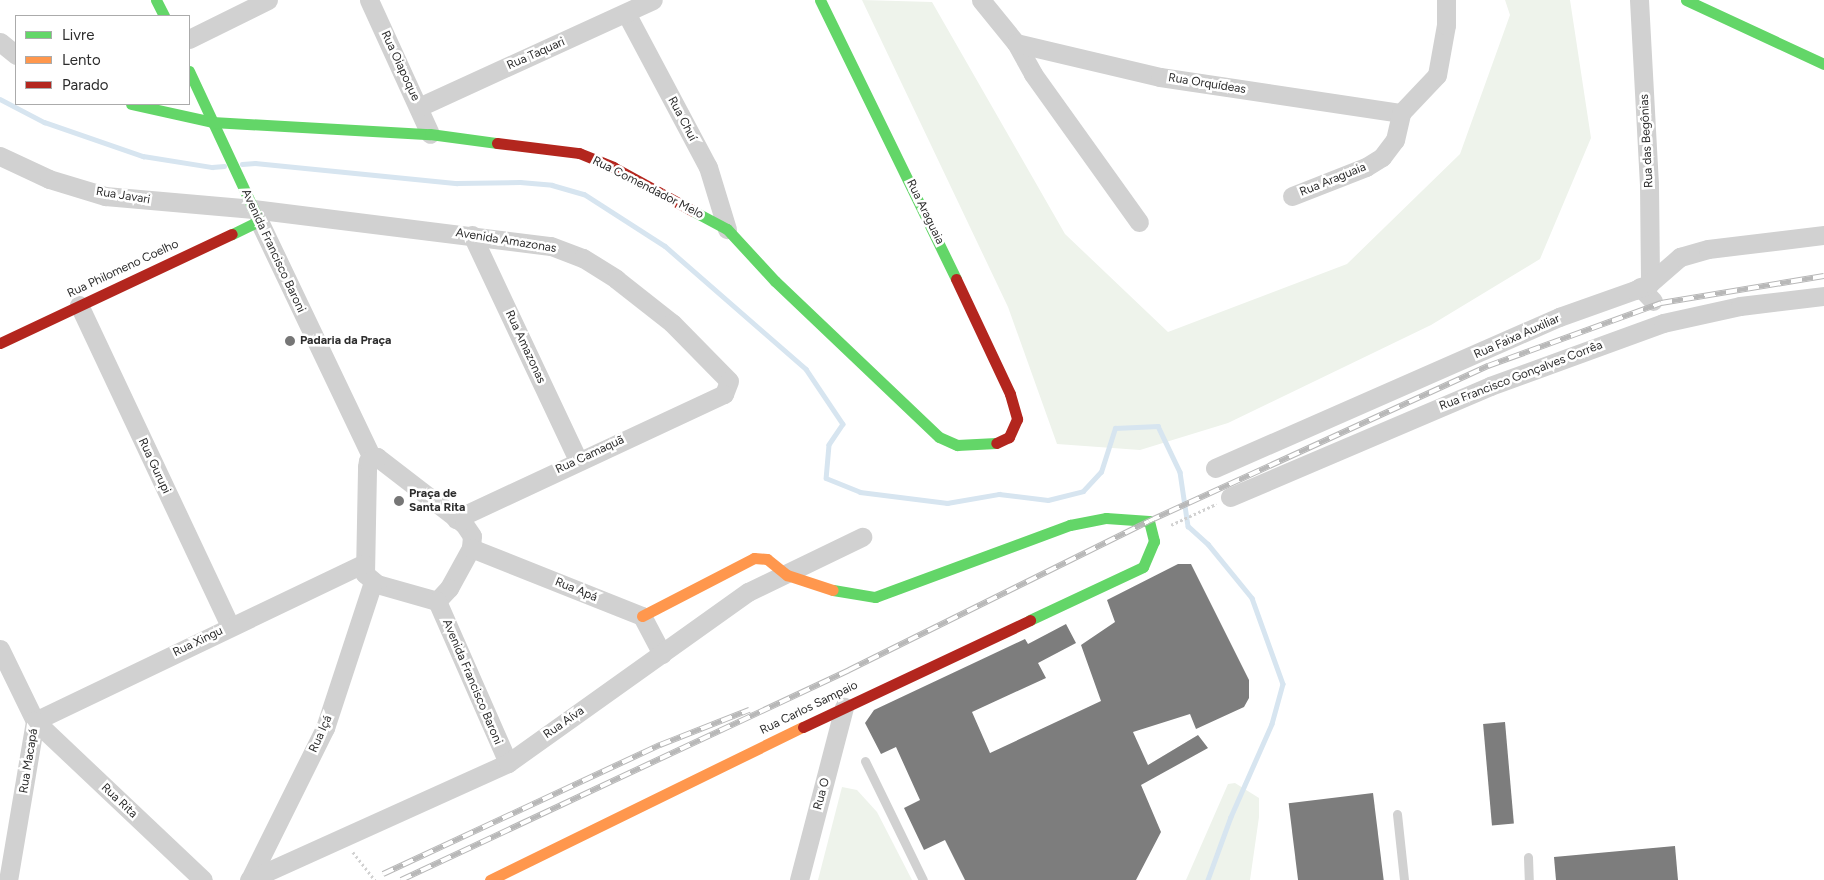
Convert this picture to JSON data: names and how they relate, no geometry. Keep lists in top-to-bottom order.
{
  "streets": {
    "street": [
      "Rua Taquari",
      "Rua Oiapoque",
      "Rua Orquídeas",
      "Rua Chuí",
      "Rua das Begônias",
      "Rua Araguaia",
      "Rua Comendador Melo",
      "Rua Javari",
      "Avenida Amazonas",
      "Avenida Francisco Baroni",
      "Rua Philomeno Coelho",
      "Rua Faixa Auxiliar",
      "Rua Amazonas",
      "Rua Francisco Gonçalves Corrêa",
      "Rua Camaquã",
      "Rua Gurupi",
      "Rua Apá",
      "Rua Xingu",
      "Rua Carlos Sampaio",
      "Rua Aíva",
      "Rua Içá",
      "Rua Macapá",
      "Rua O",
      "Rua Rita"
    ]
  },
  "crossings": [
    ["Rua Taquari", "Rua Oiapoque"],
    ["Rua Taquari", "Rua Chuí"],
    ["Rua Oiapoque", "Rua Comendador Melo"],
    ["Rua Orquídeas", "Rua Araguaia"],
    ["Rua Chuí", "Rua Comendador Melo"],
    ["Rua das Begônias", "Rua Faixa Auxiliar"],
    ["Rua Araguaia", "Rua Comendador Melo"],
    ["Rua Comendador Melo", "Avenida Francisco Baroni"],
    ["Rua Javari", "Avenida Amazonas"],
    ["Rua Javari", "Avenida Francisco Baroni"],
    ["Rua Javari", "Rua Philomeno Coelho"],
    ["Avenida Amazonas", "Avenida Francisco Baroni"],
    ["Avenida Amazonas", "Rua Philomeno Coelho"],
    ["Avenida Amazonas", "Rua Amazonas"],
    ["Avenida Amazonas", "Rua Camaquã"],
    ["Avenida Francisco Baroni", "Rua Philomeno Coelho"],
    ["Avenida Francisco Baroni", "Rua Aíva"],
    ["Rua Philomeno Coelho", "Rua Gurupi"],
    ["Rua Amazonas", "Rua Camaquã"],
    ["Rua Gurupi", "Rua Xingu"],
    ["Rua Xingu", "Rua Macapá"],
    ["Rua Xingu", "Rua Rita"],
    ["Rua Carlos Sampaio", "Rua O"],
    ["Rua Aíva", "Rua Içá"],
    ["Rua Macapá", "Rua Rita"]
  ],
  "places": ["Padaria da Praça", "Praça de Santa Rita"],
  "legend": ["Livre", "Lento", "Parado"]
}
